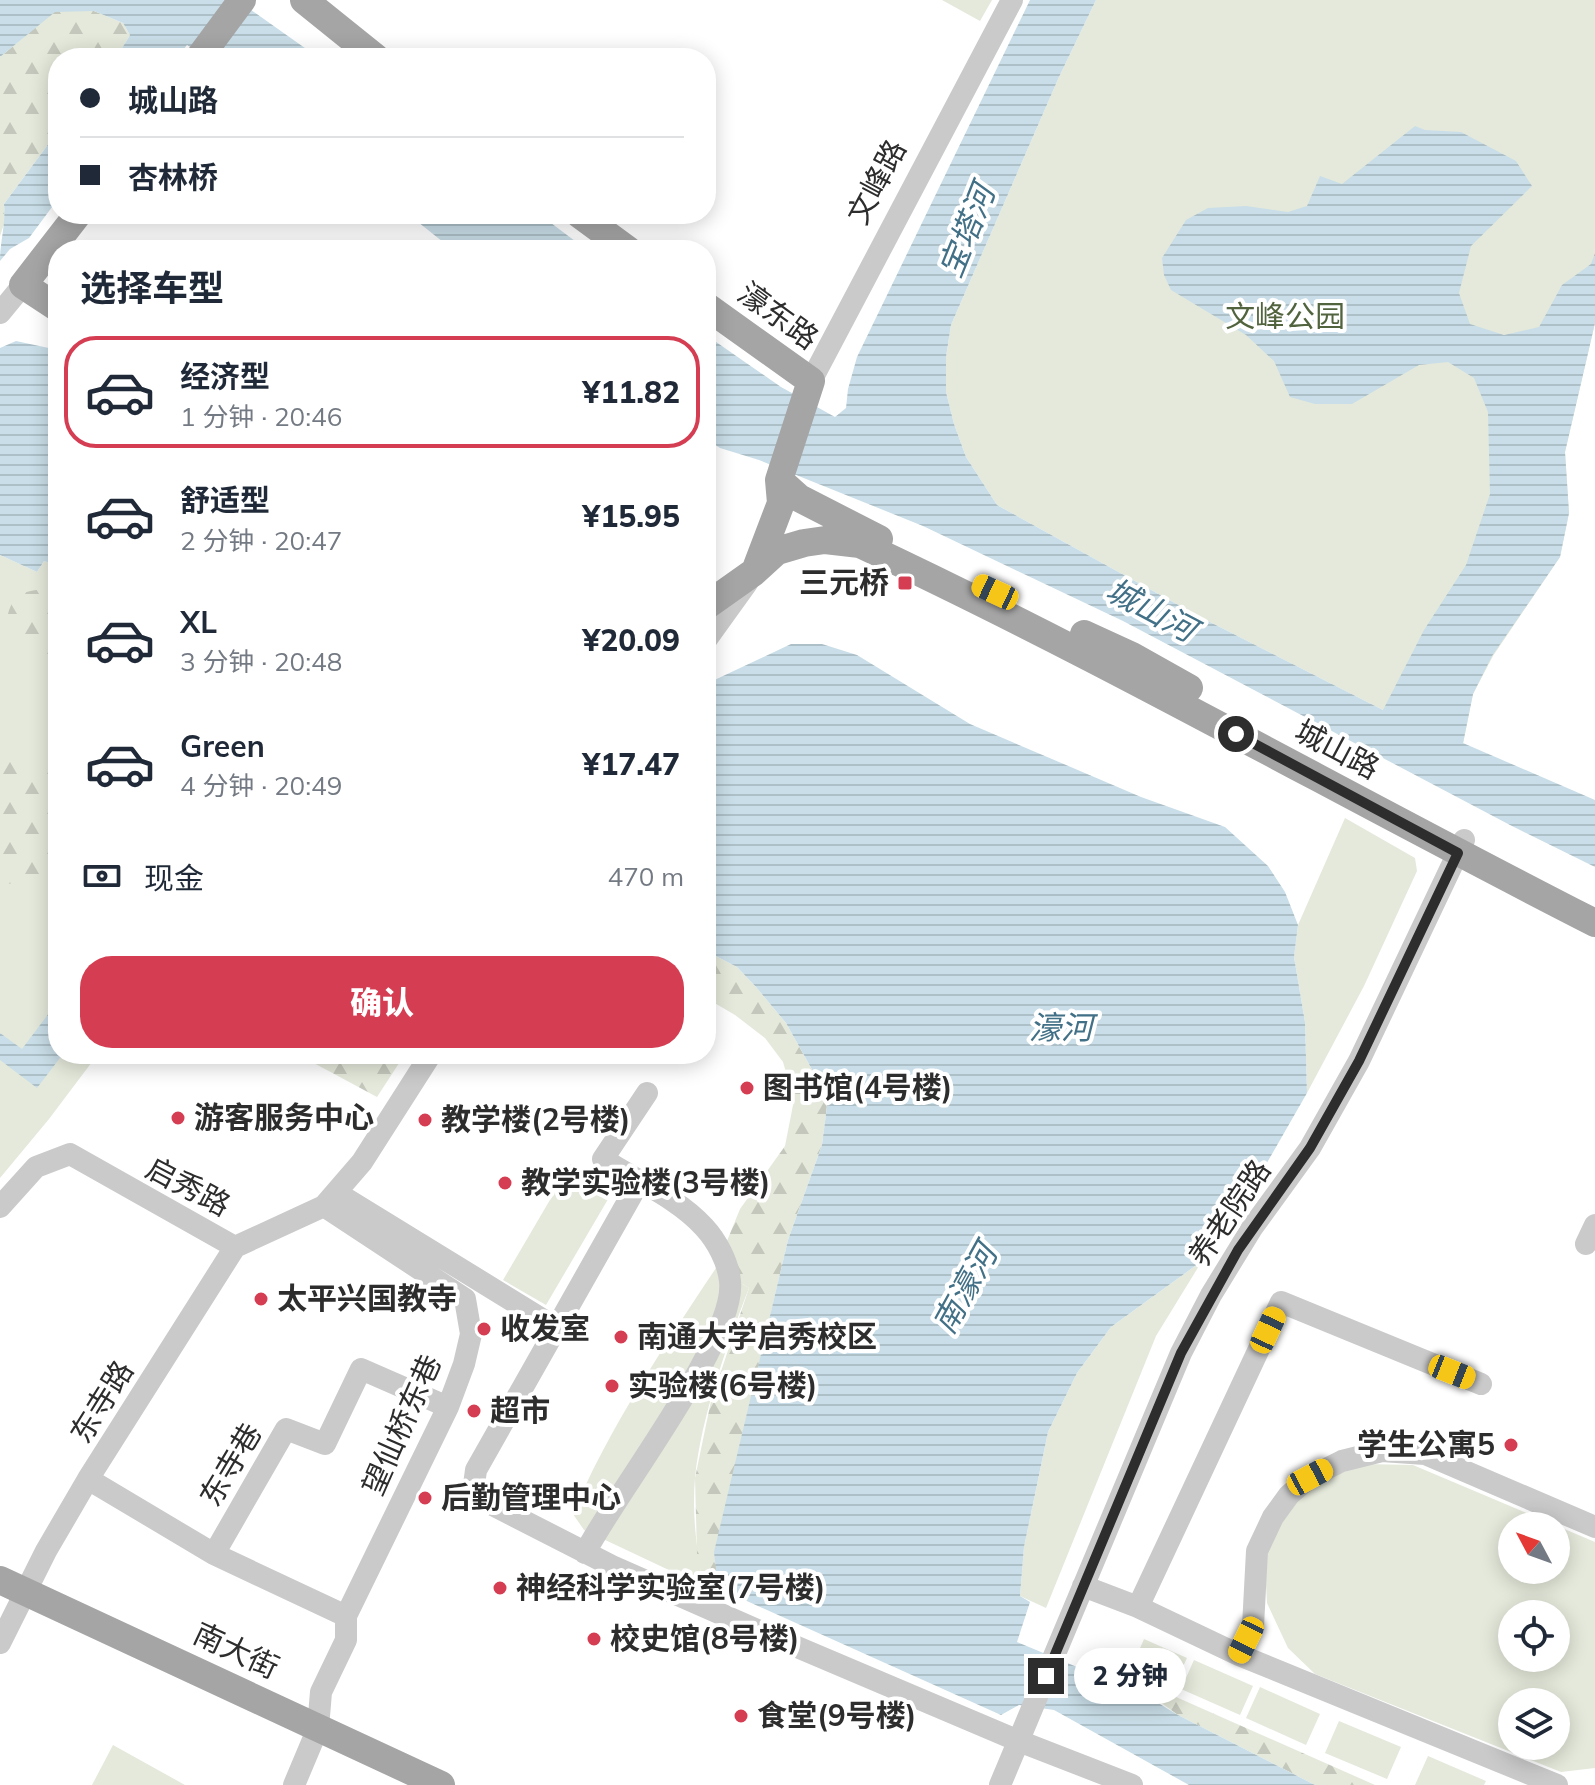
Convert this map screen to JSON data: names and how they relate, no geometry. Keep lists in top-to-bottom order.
{
  "streets": {
    "main road": ["濠东路", "城山路", "南大街"],
    "street": [
      "文峰路",
      "启秀路",
      "养老院路",
      "东寺路",
      "望仙桥东巷",
      "东寺巷"
    ]
  },
  "crossings": [
    ["文峰路", "濠东路"],
    ["城山路", "养老院路"],
    ["启秀路", "东寺路"],
    ["启秀路", "望仙桥东巷"],
    ["东寺路", "南大街"],
    ["望仙桥东巷", "东寺巷"],
    ["望仙桥东巷", "南大街"]
  ],
  "water": [
    "宝塔河",
    "城山河",
    "濠河",
    "南濠河"
  ],
  "parks": ["文峰公园"],
  "places": {
    "transit": ["三元桥"],
    "other": [
      "图书馆(4号楼)",
      "游客服务中心",
      "教学楼(2号楼)",
      "教学实验楼(3号楼)",
      "太平兴国教寺",
      "收发室",
      "南通大学启秀校区",
      "实验楼(6号楼)",
      "超市",
      "学生公寓5",
      "后勤管理中心",
      "神经科学实验室(7号楼)",
      "校史馆(8号楼)",
      "食堂(9号楼)"
    ]
  },
  "north": "top left",
  "page": {
    "banner": ["城山路", "杏林桥"],
    "heading": "选择车型",
    "list": [
      {
        "name": "经济型",
        "note": "1 分钟 · 20:46",
        "value": "¥11.82"
      },
      {
        "name": "舒适型",
        "note": "2 分钟 · 20:47",
        "value": "¥15.95"
      },
      {
        "name": "XL",
        "note": "3 分钟 · 20:48",
        "value": "¥20.09"
      },
      {
        "name": "Green",
        "note": "4 分钟 · 20:49",
        "value": "¥17.47"
      }
    ],
    "pay": ["现金", "470 m"],
    "buttons": "确认",
    "bubble": "2 分钟"
  }
}
